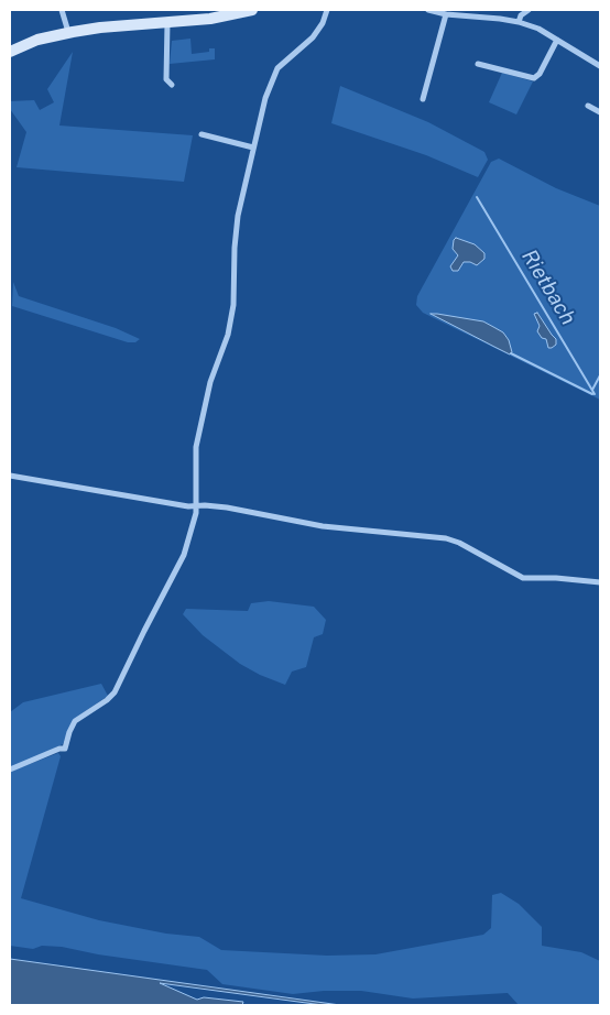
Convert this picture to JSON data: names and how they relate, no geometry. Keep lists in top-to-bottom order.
{
  "water": ["Rietbach"]
}
